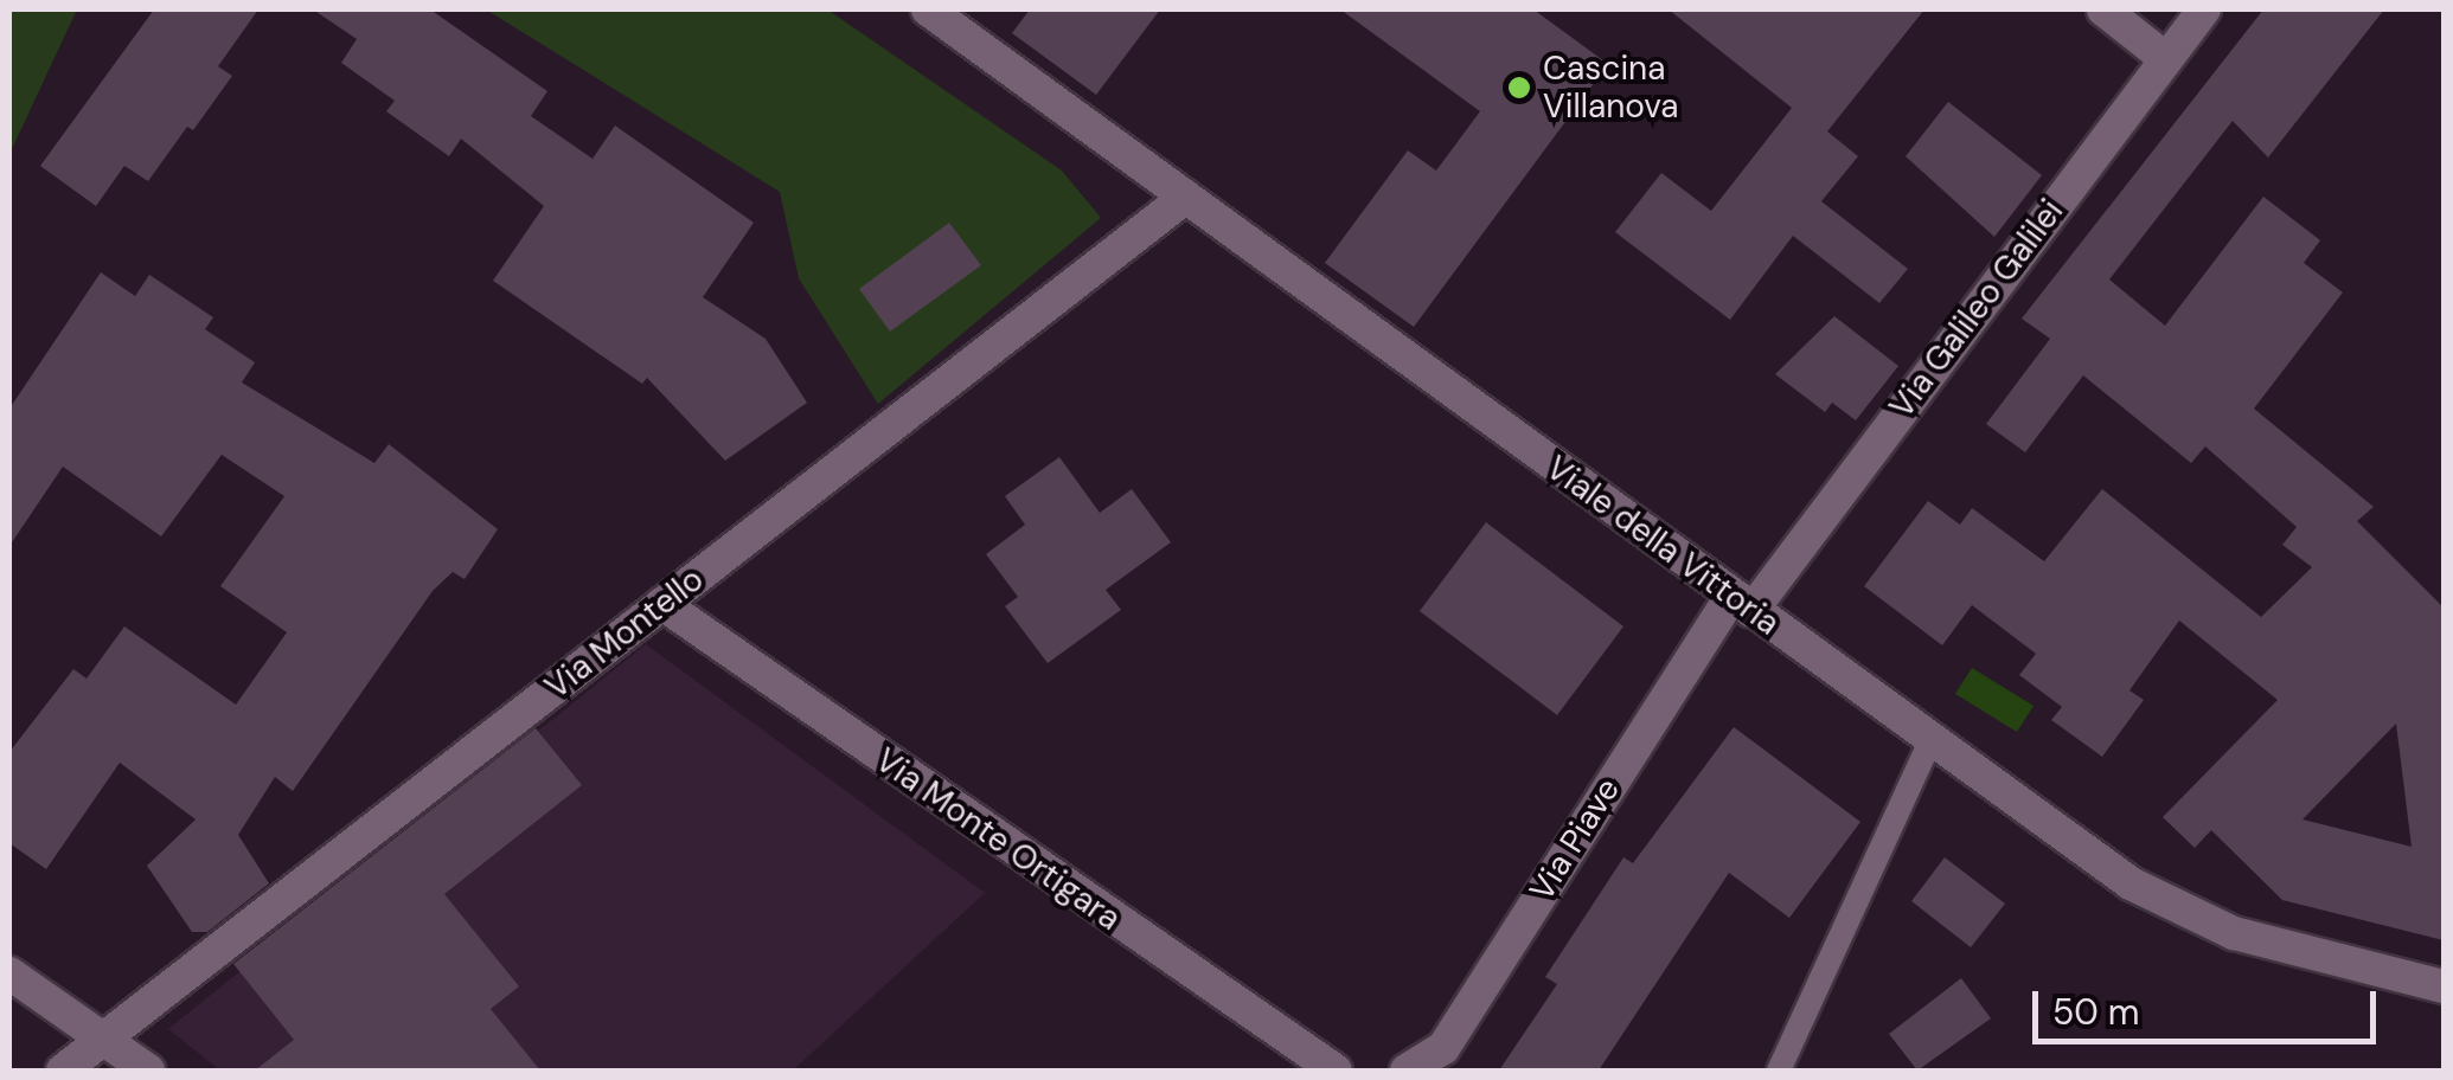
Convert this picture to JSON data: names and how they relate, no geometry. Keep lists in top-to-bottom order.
{
  "streets": {
    "street": [
      "Via Galileo Galilei",
      "Viale della Vittoria",
      "Via Montello",
      "Via Monte Ortigara",
      "Via Piave"
    ]
  },
  "crossings": [
    ["Via Galileo Galilei", "Viale della Vittoria"],
    ["Via Galileo Galilei", "Via Piave"],
    ["Viale della Vittoria", "Via Montello"],
    ["Viale della Vittoria", "Via Piave"],
    ["Via Montello", "Via Monte Ortigara"]
  ],
  "places": ["Cascina Villanova"],
  "scale_bar": "50 m"
}
